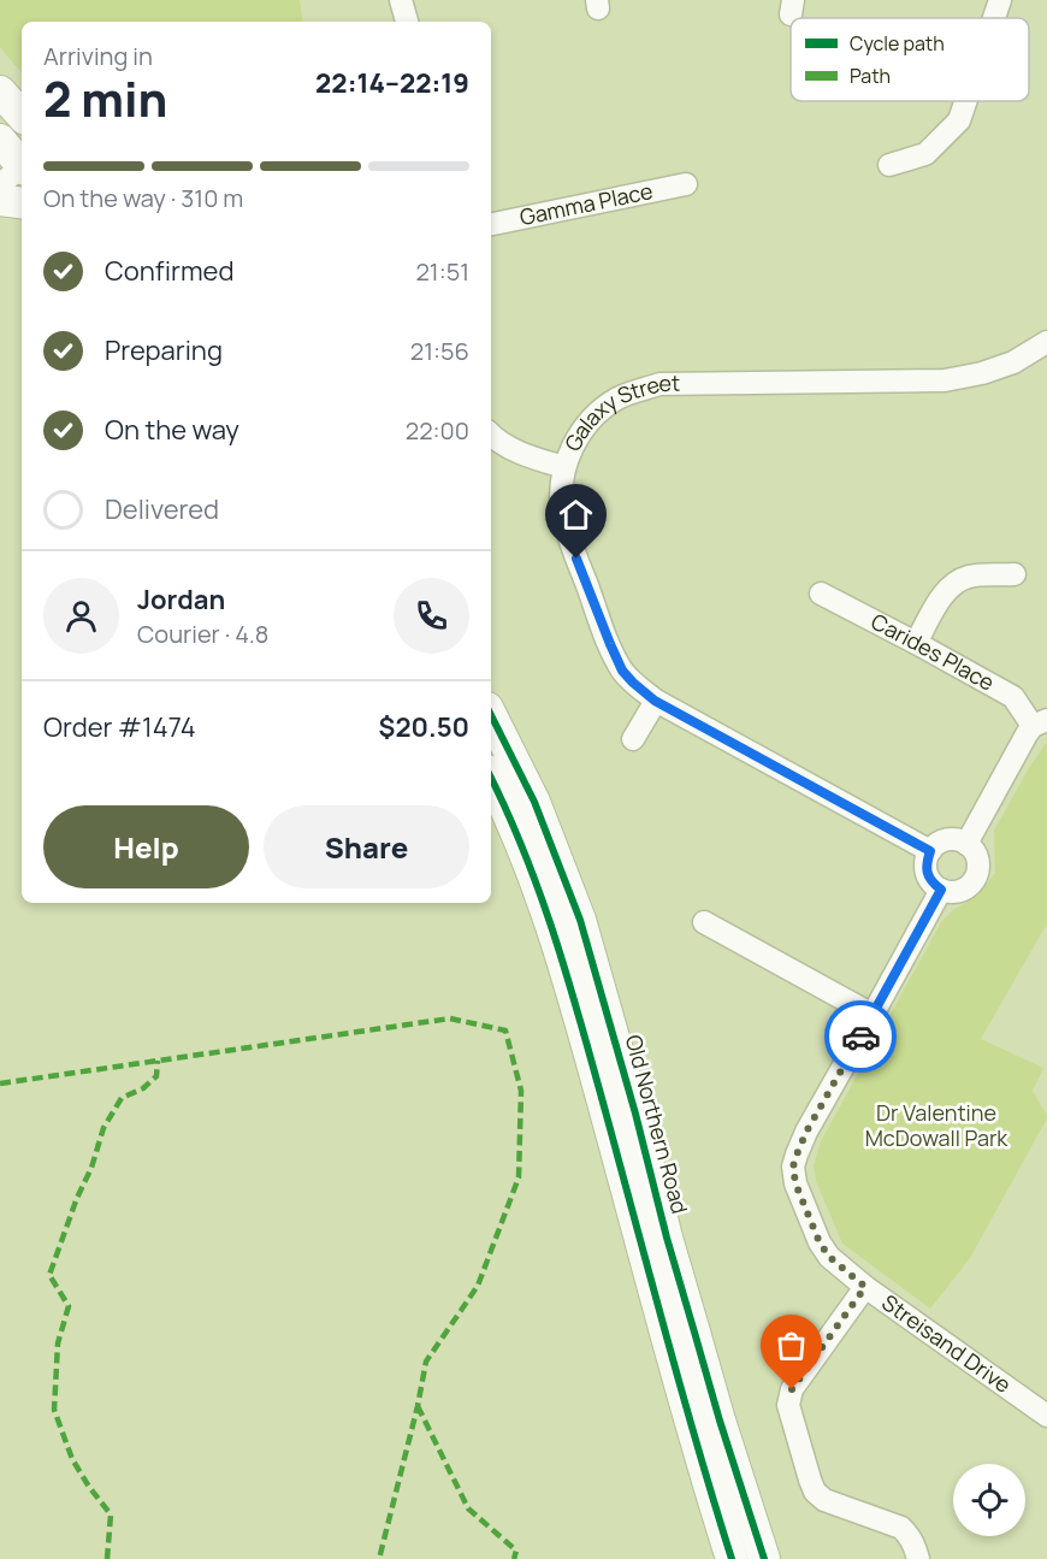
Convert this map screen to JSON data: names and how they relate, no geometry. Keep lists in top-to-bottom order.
{
  "streets": {
    "highway": ["Old Northern Road"],
    "street": [
      "Gamma Place",
      "Galaxy Street",
      "Carides Place",
      "Streisand Drive"
    ]
  },
  "crossings": [
    ["Galaxy Street", "Streisand Drive"]
  ],
  "parks": ["Dr Valentine McDowall Park"],
  "legend": ["Cycle path", "Path"],
  "page": {
    "heading": ["2 min", "Arriving in", "22:14–22:19"],
    "panel": [
      "Jordan",
      "Courier · 4.8",
      "Order #1474",
      "$20.50"
    ],
    "bar": "On the way · 310 m",
    "list": [
      ["Confirmed", "21:51"],
      ["Preparing", "21:56"],
      ["On the way", "22:00"],
      "Delivered"
    ],
    "buttons": ["Help", "Share"]
  }
}
